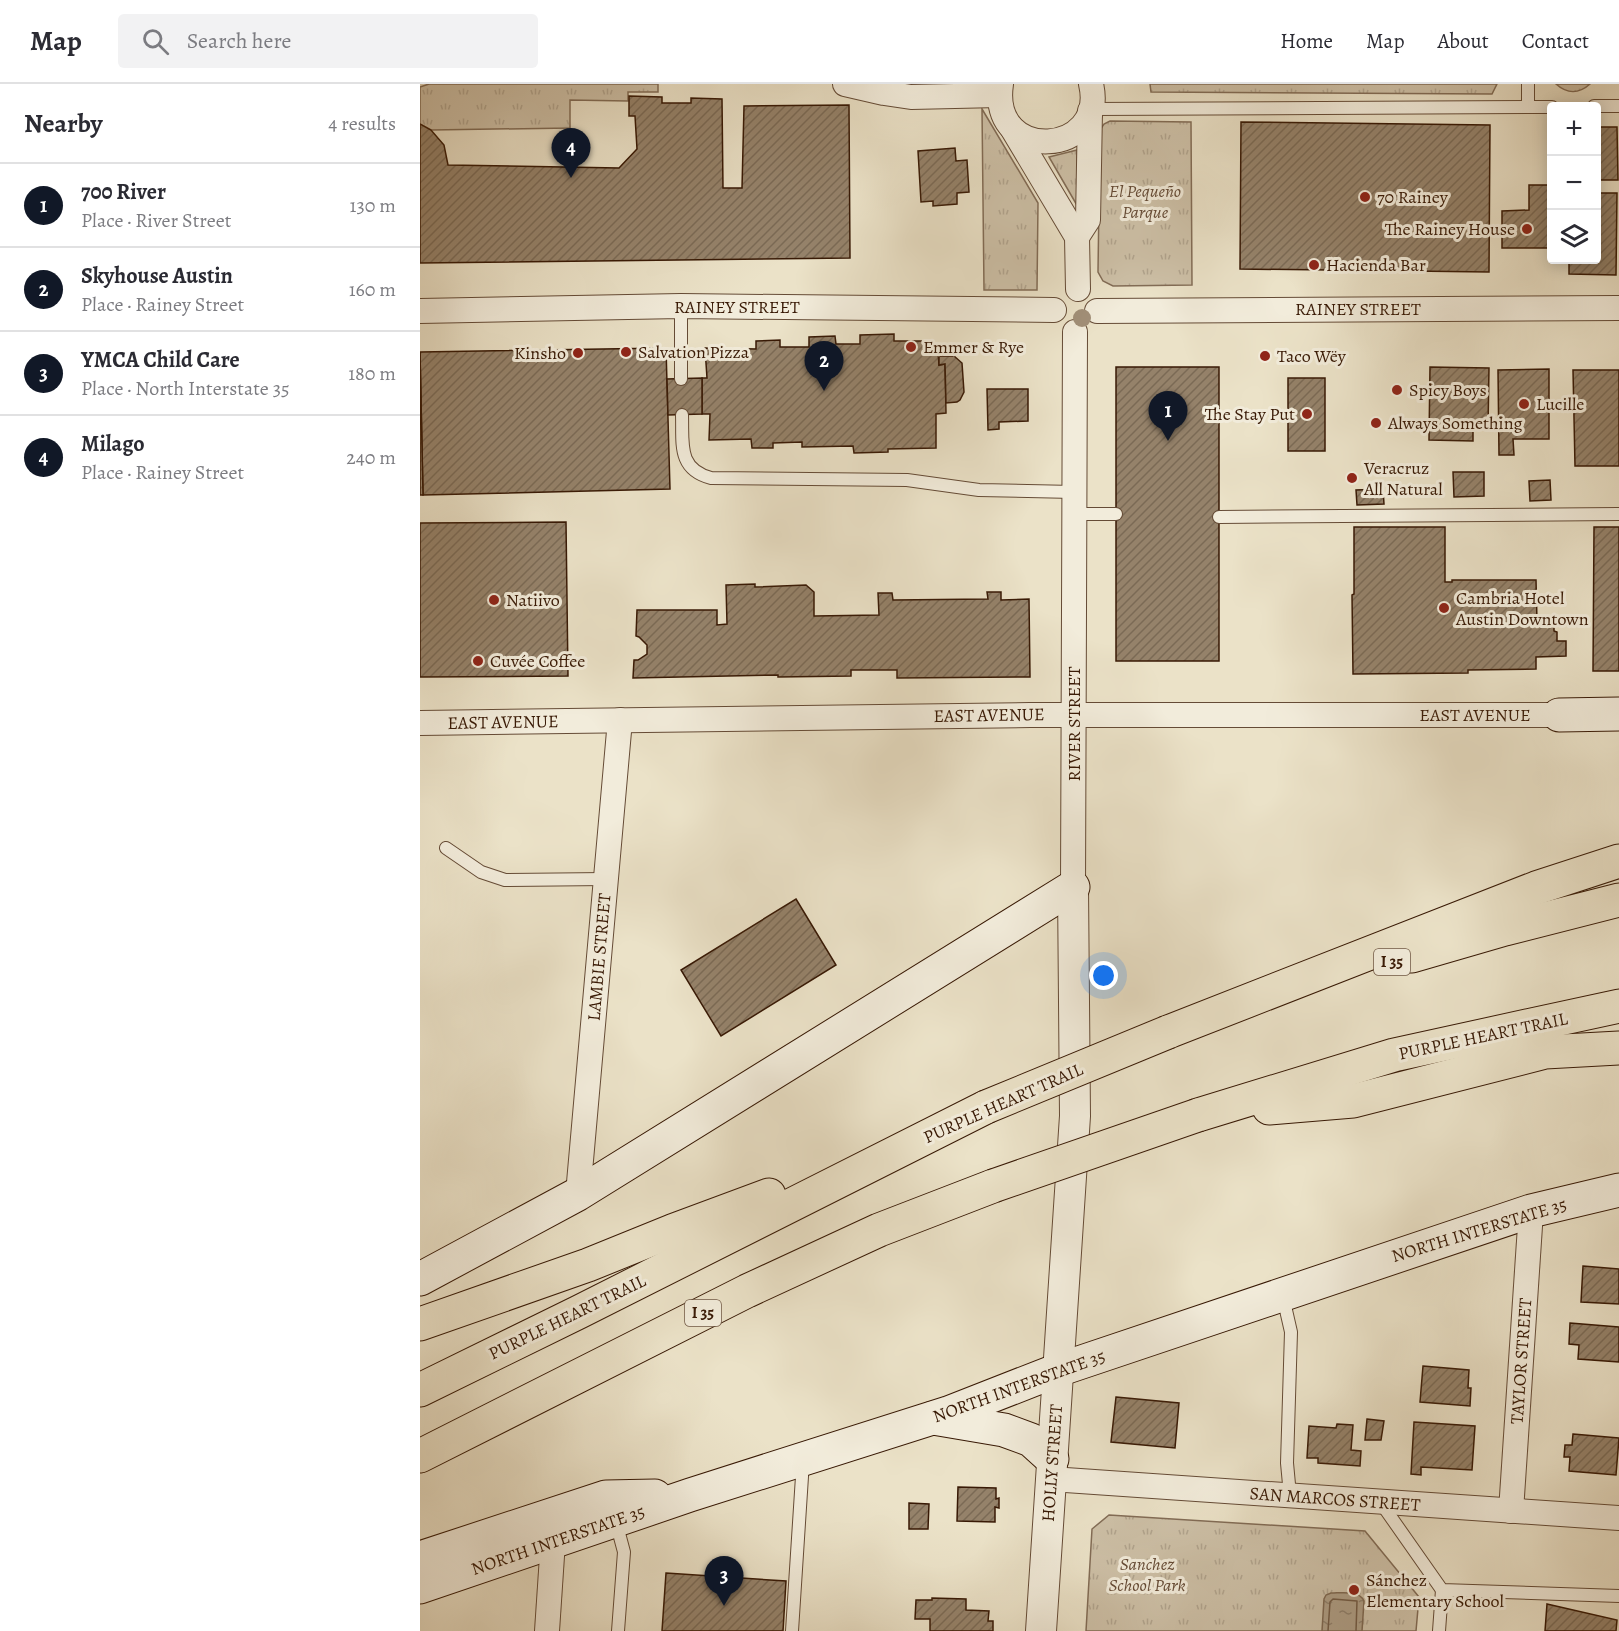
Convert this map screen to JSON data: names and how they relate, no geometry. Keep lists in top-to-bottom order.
{
  "streets": {
    "highway": ["I 35", "PURPLE HEART TRAIL"],
    "main road": ["NORTH INTERSTATE 35"],
    "street": [
      "RAINEY STREET",
      "EAST AVENUE",
      "RIVER STREET",
      "LAMBIE STREET",
      "TAYLOR STREET",
      "HOLLY STREET",
      "SAN MARCOS STREET"
    ]
  },
  "crossings": [
    ["RAINEY STREET", "RIVER STREET"],
    ["EAST AVENUE", "RIVER STREET"],
    ["EAST AVENUE", "LAMBIE STREET"],
    ["RIVER STREET", "HOLLY STREET"],
    ["NORTH INTERSTATE 35", "TAYLOR STREET"],
    ["NORTH INTERSTATE 35", "HOLLY STREET"],
    ["TAYLOR STREET", "SAN MARCOS STREET"],
    ["HOLLY STREET", "SAN MARCOS STREET"]
  ],
  "parks": ["El Pequeño Parque", "Sanchez School Park"],
  "places": [
    "70 Rainey",
    "The Rainey House",
    "Hacienda Bar",
    "Emmer & Rye",
    "Salvation Pizza",
    "Kinsho",
    "Taco Wëy",
    "Spicy Boys",
    "Lucille",
    "The Stay Put",
    "Always Something",
    "Veracruz All Natural",
    "Natiivo",
    "Cambria Hotel Austin Downtown",
    "Cuvée Coffee",
    "Sánchez Elementary School"
  ],
  "page": {
    "header": "Map",
    "search": "Search here",
    "nav": [
      "Home",
      "Map",
      "About",
      "Contact"
    ],
    "heading": ["Nearby", "4 results"],
    "map_buttons": ["+", "−"],
    "pins": [
      "4",
      "2",
      "1",
      "3"
    ],
    "list": [
      {
        "mark": "1",
        "name": "700 River",
        "note": "Place · River Street",
        "value": "130 m"
      },
      {
        "mark": "2",
        "name": "Skyhouse Austin",
        "note": "Place · Rainey Street",
        "value": "160 m"
      },
      {
        "mark": "3",
        "name": "YMCA Child Care",
        "note": "Place · North Interstate 35",
        "value": "180 m"
      },
      {
        "mark": "4",
        "name": "Milago",
        "note": "Place · Rainey Street",
        "value": "240 m"
      }
    ]
  }
}
